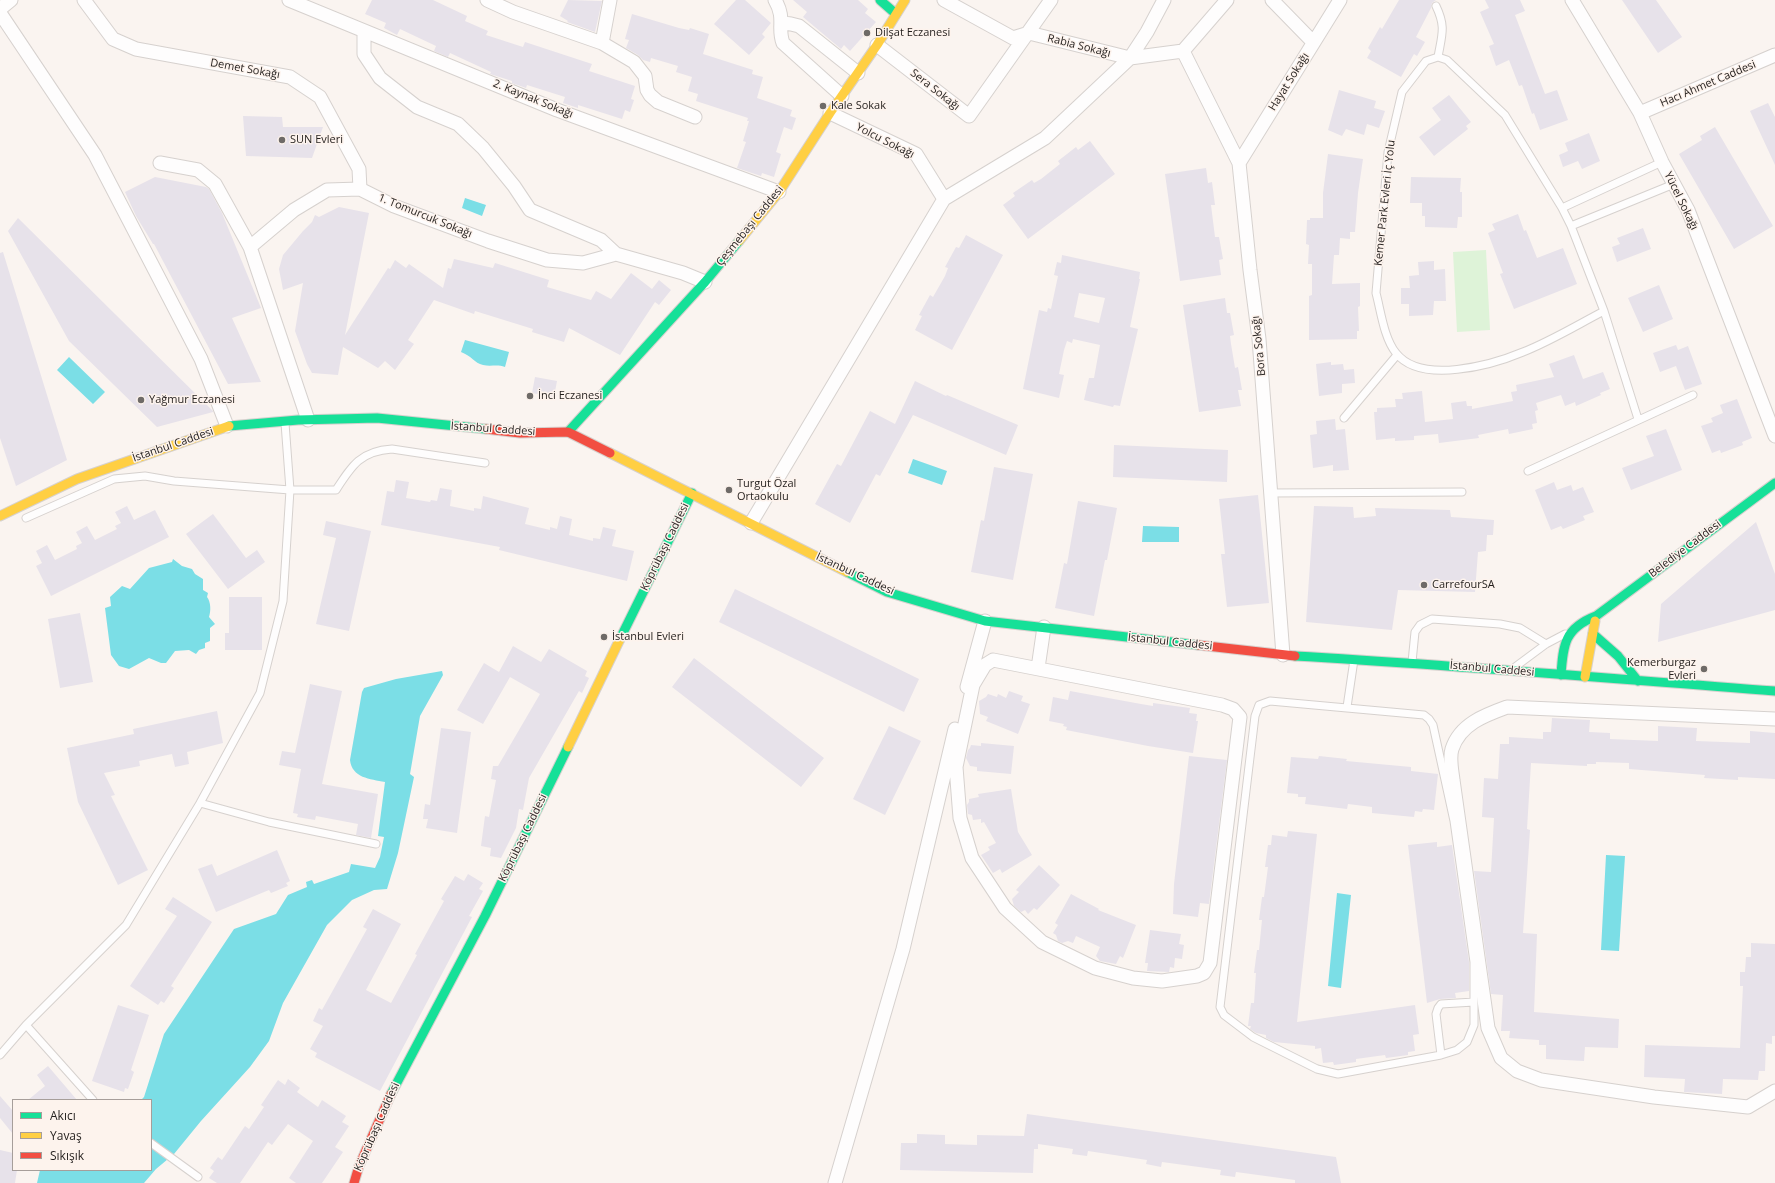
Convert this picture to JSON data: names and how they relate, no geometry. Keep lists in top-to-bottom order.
{
  "streets": {
    "main road": [
      "Çeşmebaşı Caddesi",
      "İstanbul Caddesi",
      "Köprübaşı Caddesi",
      "Belediye Caddesi"
    ],
    "street": [
      "Rabia Sokağı",
      "Demet Sokağı",
      "Hayat Sokağı",
      "Hacı Ahmet Caddesi",
      "Sera Sokağı",
      "2. Kaynak Sokağı",
      "Yolcu Sokağı",
      "Yücel Sokağı",
      "1. Tomurcuk Sokağı",
      "Bora Sokağı"
    ],
    "lane": ["Kemer Park Evleri İç Yolu"]
  },
  "crossings": [
    ["Rabia Sokağı", "Sera Sokağı"],
    ["Demet Sokağı", "1. Tomurcuk Sokağı"],
    ["Hayat Sokağı", "Bora Sokağı"],
    ["Hacı Ahmet Caddesi", "Yücel Sokağı"],
    ["Sera Sokağı", "Çeşmebaşı Caddesi"],
    ["2. Kaynak Sokağı", "Çeşmebaşı Caddesi"],
    ["Yolcu Sokağı", "Çeşmebaşı Caddesi"],
    ["Çeşmebaşı Caddesi", "İstanbul Caddesi"],
    ["Bora Sokağı", "İstanbul Caddesi"],
    ["İstanbul Caddesi", "Köprübaşı Caddesi"]
  ],
  "places": [
    "Dilşat Eczanesi",
    "Kale Sokak",
    "SUN Evleri",
    "İnci Eczanesi",
    "Yağmur Eczanesi",
    "Turgut Özal Ortaokulu",
    "CarrefourSA",
    "İstanbul Evleri",
    "Kemerburgaz Evleri"
  ],
  "legend": ["Akıcı", "Yavaş", "Sıkışık"]
}
